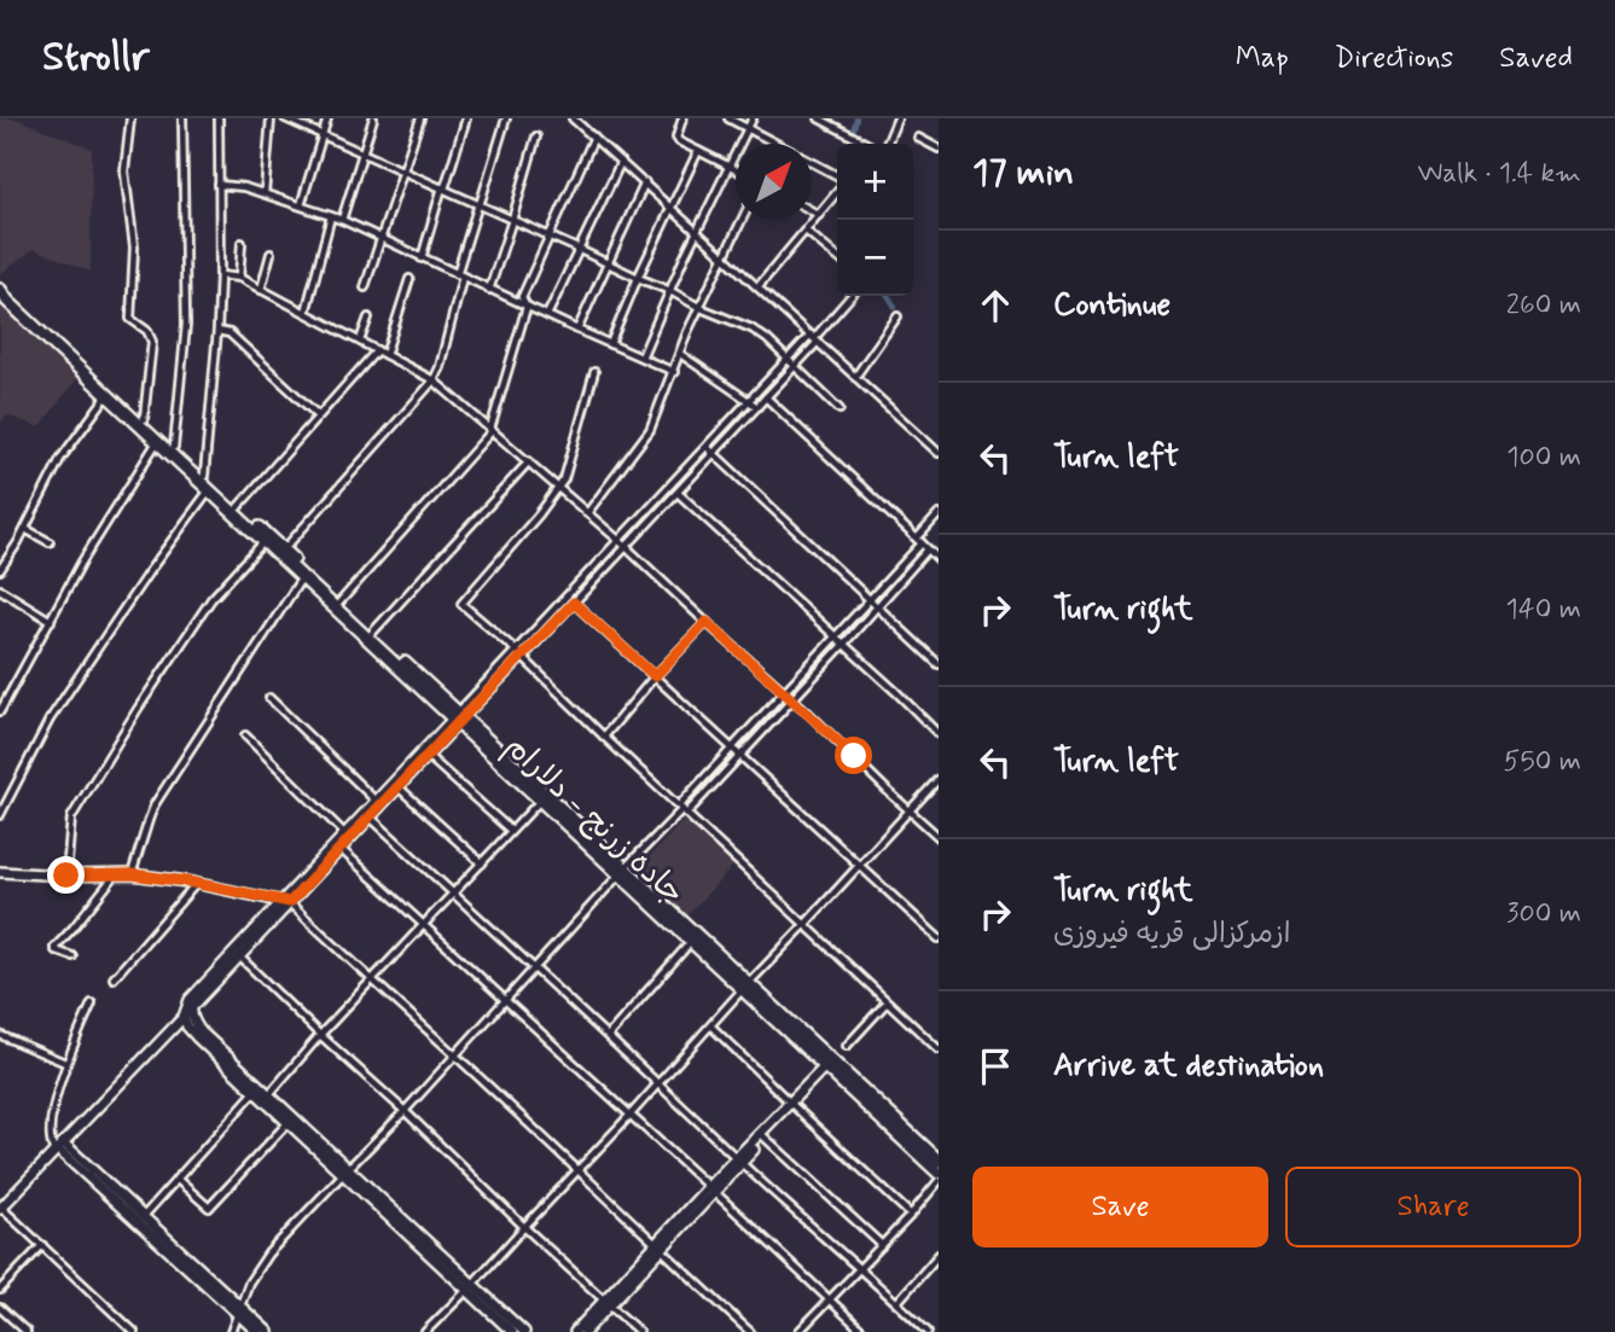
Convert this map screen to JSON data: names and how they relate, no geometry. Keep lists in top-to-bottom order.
{
  "streets": {
    "highway": ["جاده زرنج - دلارام"]
  },
  "north": "top right",
  "page": {
    "header": "Strollr",
    "nav": ["Map", "Directions", "Saved"],
    "heading": ["17 min", "Walk · 1.4 km"],
    "map_buttons": ["+", "−"],
    "list": [
      ["Continue", "260 m"],
      ["Turn left", "100 m"],
      ["Turn right", "140 m"],
      ["Turn left", "550 m"],
      ["Turn right", "ازمرکزالی قریه فیروزی", "300 m"],
      "Arrive at destination"
    ],
    "buttons": ["Save", "Share"]
  }
}
